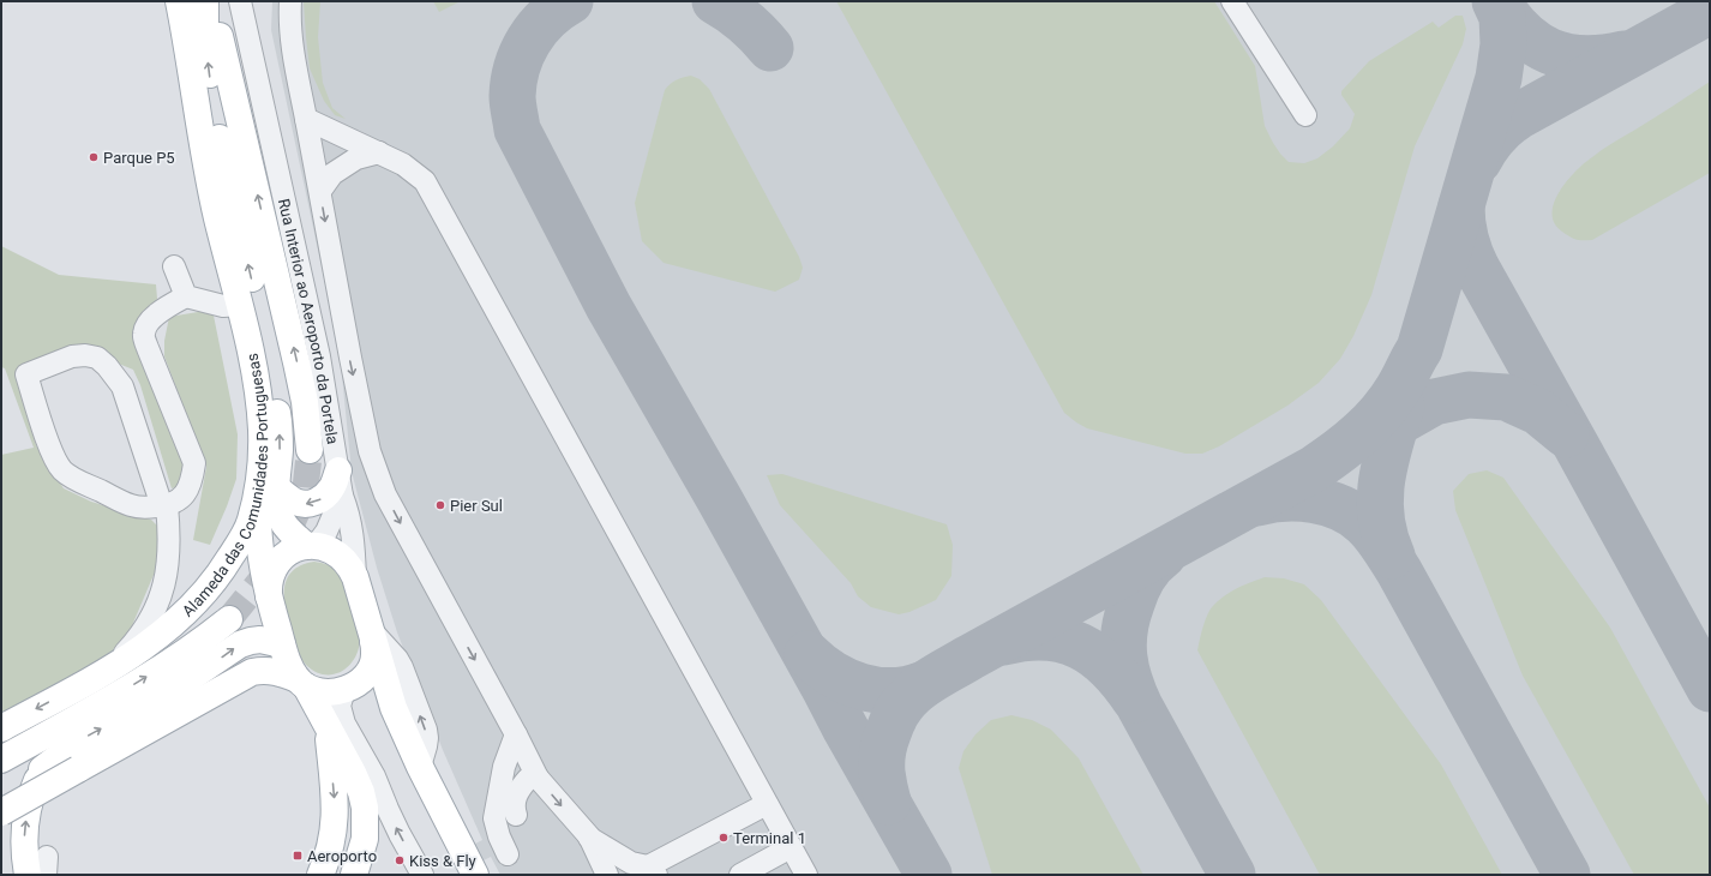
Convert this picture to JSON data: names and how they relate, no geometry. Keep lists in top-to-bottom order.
{
  "streets": {
    "main road": ["Rua Interior ao Aeroporto da Portela", "Alameda das Comunidades Portuguesas"]
  },
  "places": {
    "other": [
      "Parque P5",
      "Pier Sul",
      "Terminal 1",
      "Kiss & Fly"
    ],
    "transit": ["Aeroporto"]
  }
}
